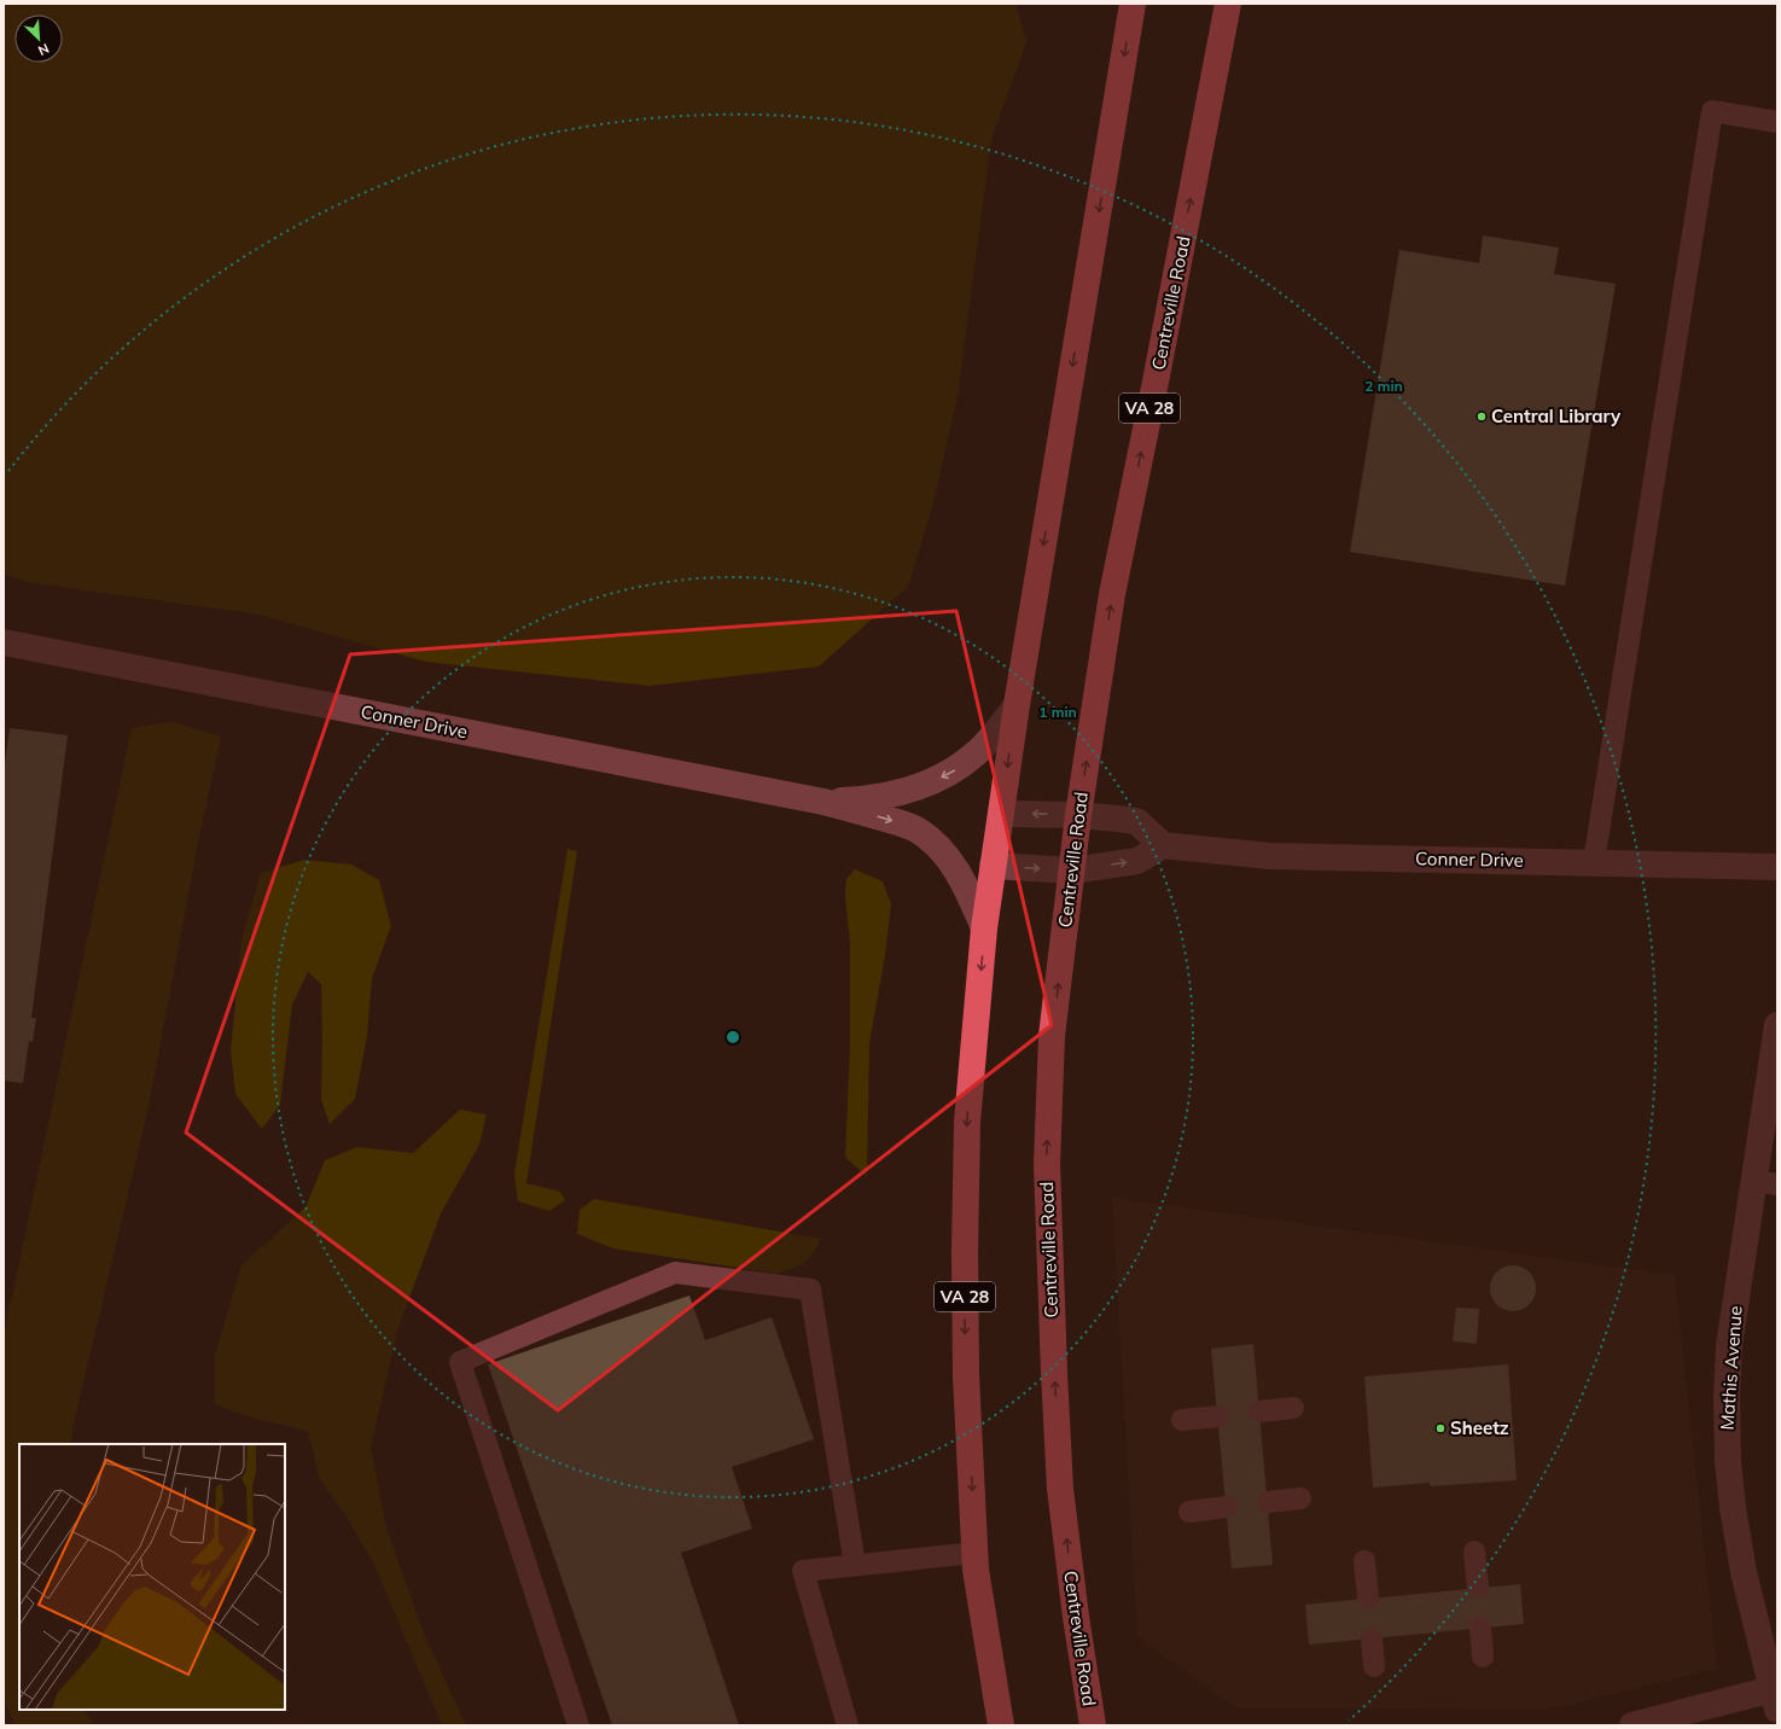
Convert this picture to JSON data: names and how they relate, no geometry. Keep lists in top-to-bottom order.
{
  "streets": {
    "highway": ["Centreville Road", "VA 28"],
    "street": ["Conner Drive", "Mathis Avenue"]
  },
  "crossings": [
    ["VA 28", "Conner Drive"]
  ],
  "places": ["Central Library", "Sheetz"],
  "north": "bottom right",
  "rings": ["2 min", "1 min"]
}
